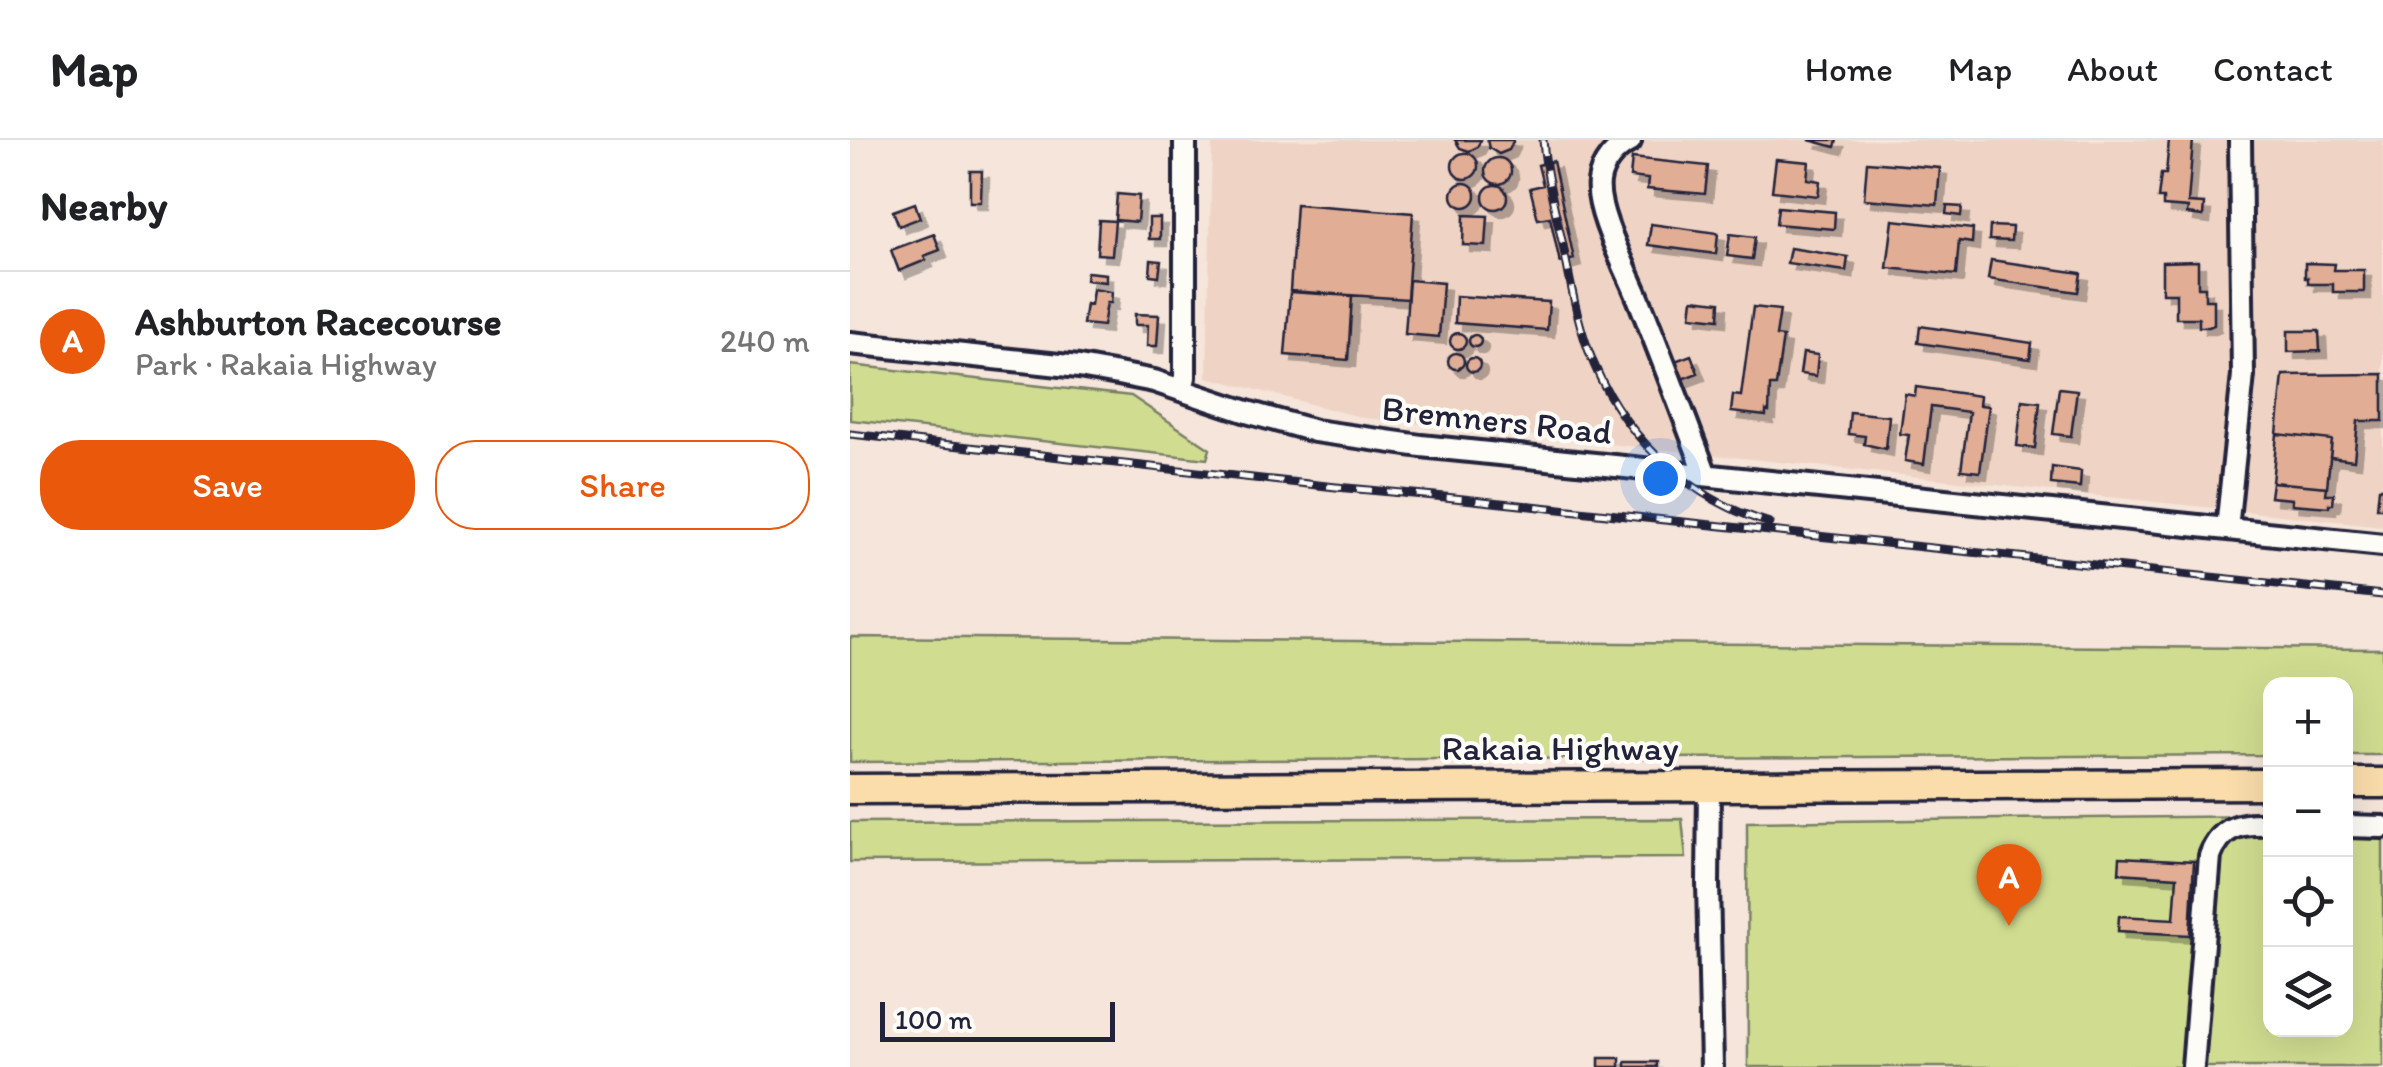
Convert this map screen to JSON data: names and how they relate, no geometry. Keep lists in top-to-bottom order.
{
  "streets": {
    "highway": ["Rakaia Highway"],
    "street": ["Bremners Road"]
  },
  "scale_bar": "100 m",
  "page": {
    "header": "Map",
    "nav": [
      "Home",
      "Map",
      "About",
      "Contact"
    ],
    "heading": "Nearby",
    "list": [
      {
        "mark": "A",
        "name": "Ashburton Racecourse",
        "note": "Park · Rakaia Highway",
        "value": "240 m"
      }
    ],
    "buttons": ["Save", "Share"],
    "map_buttons": ["+", "−"],
    "pins": "A",
    "scale": "100 m"
  }
}
